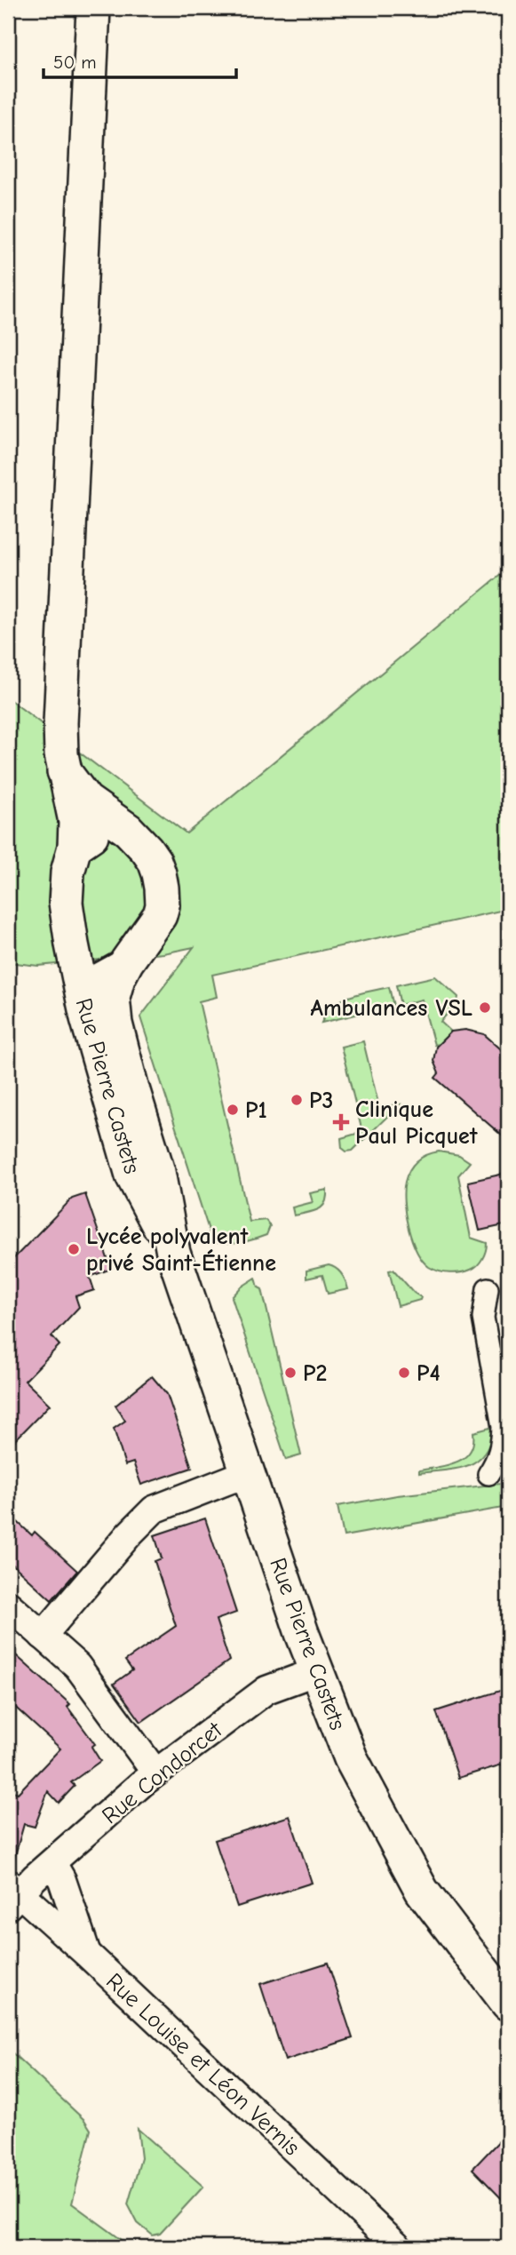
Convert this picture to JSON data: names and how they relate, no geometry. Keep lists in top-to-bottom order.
{
  "streets": {
    "street": ["Rue Pierre Castets", "Rue Condorcet", "Rue Louise et Léon Vernis"]
  },
  "crossings": [
    ["Rue Pierre Castets", "Rue Condorcet"],
    ["Rue Condorcet", "Rue Louise et Léon Vernis"]
  ],
  "places": {
    "other": [
      "Ambulances VSL",
      "P3",
      "P1",
      "Lycée polyvalent privé Saint-Étienne",
      "P2",
      "P4"
    ],
    "health": ["Clinique Paul Picquet"]
  },
  "scale_bar": "50 m"
}
